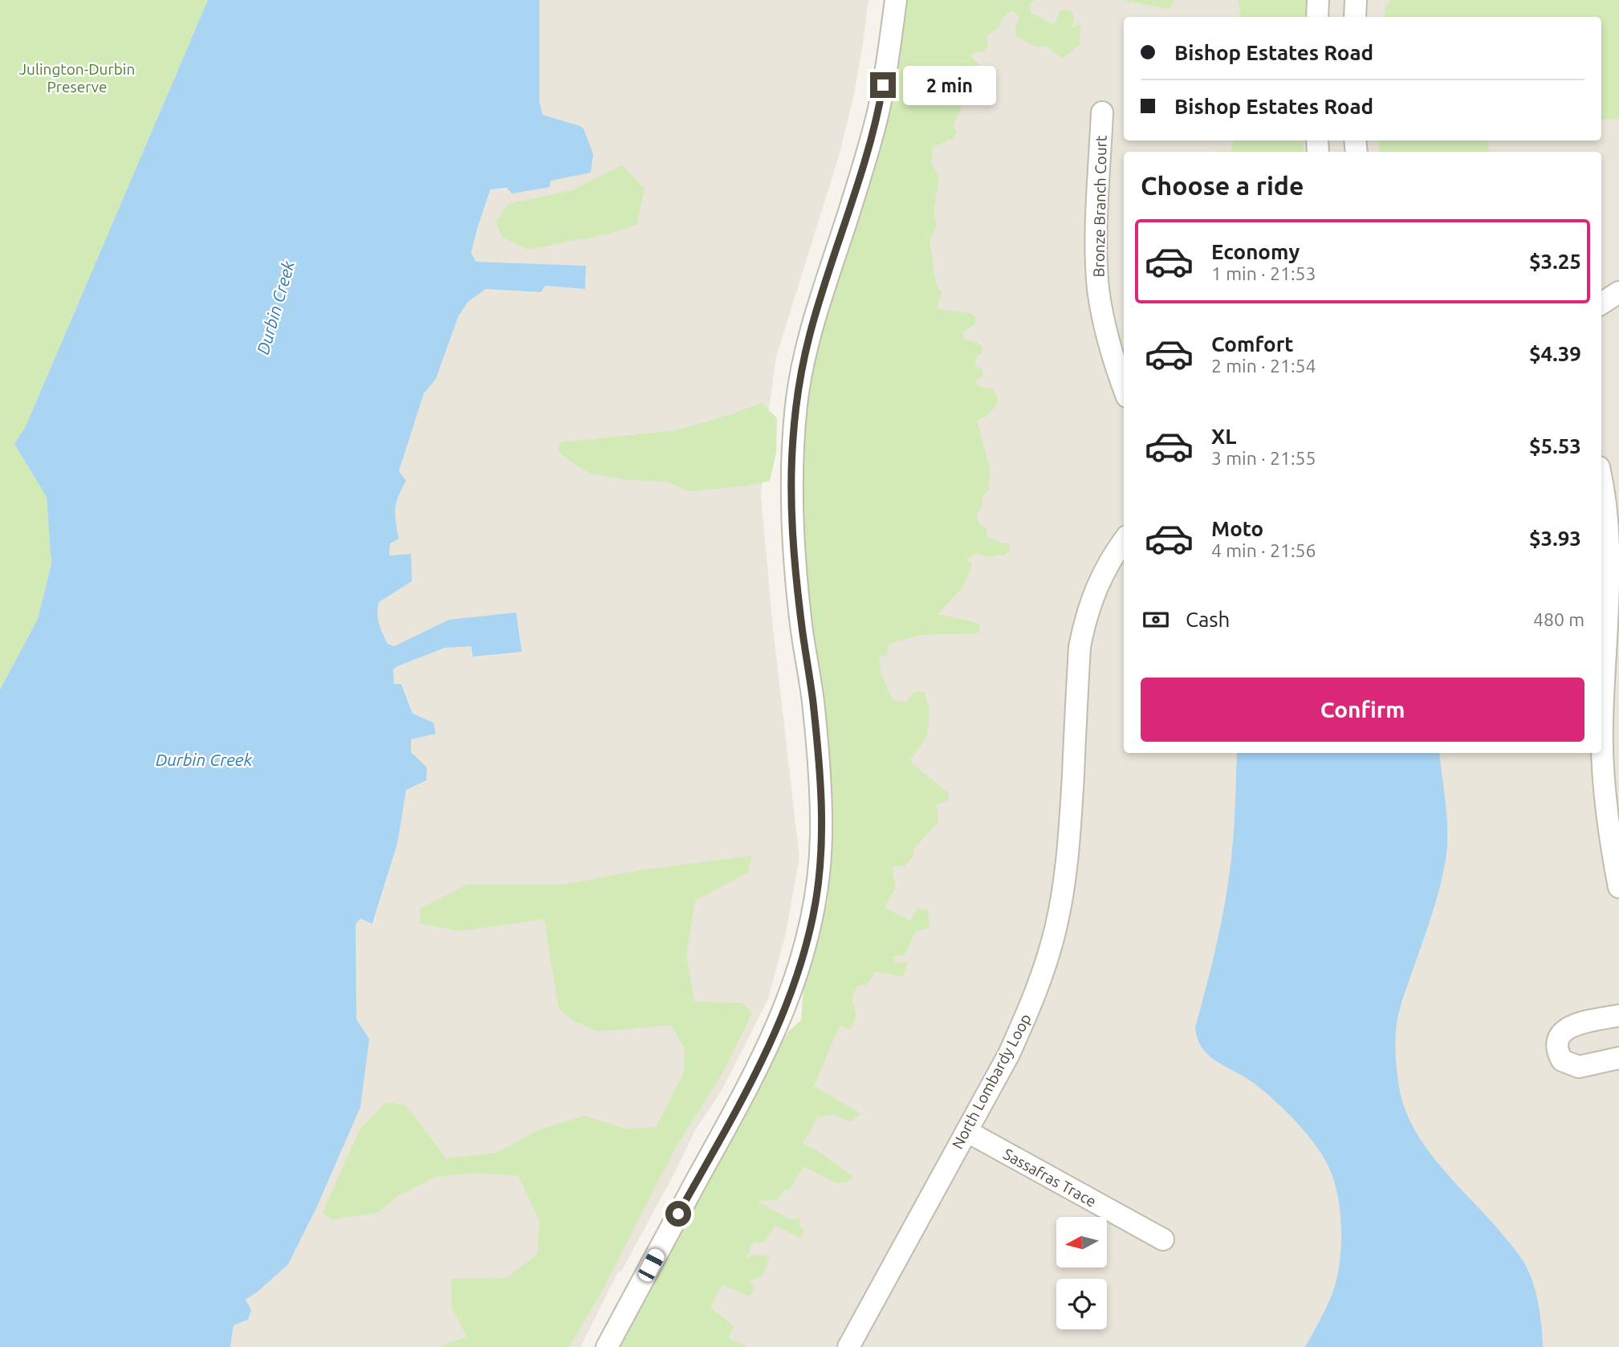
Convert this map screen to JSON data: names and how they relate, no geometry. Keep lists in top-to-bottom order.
{
  "streets": {
    "street": ["Bronze Branch Court", "North Lombardy Loop", "Sassafras Trace"]
  },
  "crossings": [
    ["North Lombardy Loop", "Sassafras Trace"]
  ],
  "water": ["Durbin Creek"],
  "parks": ["Julington-Durbin Preserve"],
  "north": "left",
  "page": {
    "banner": ["Bishop Estates Road", "Bishop Estates Road"],
    "bubble": "2 min",
    "heading": "Choose a ride",
    "list": [
      {
        "name": "Economy",
        "note": "1 min · 21:53",
        "value": "$3.25"
      },
      {
        "name": "Comfort",
        "note": "2 min · 21:54",
        "value": "$4.39"
      },
      {
        "name": "XL",
        "note": "3 min · 21:55",
        "value": "$5.53"
      },
      {
        "name": "Moto",
        "note": "4 min · 21:56",
        "value": "$3.93"
      }
    ],
    "pay": ["Cash", "480 m"],
    "buttons": "Confirm"
  }
}
